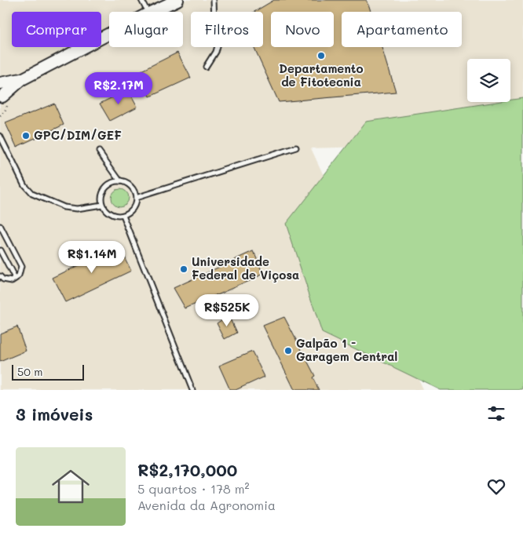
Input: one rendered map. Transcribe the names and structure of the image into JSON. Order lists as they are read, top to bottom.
{
  "places": [
    "Departamento de Fitotecnia",
    "GPC/DIM/GEF",
    "Universidade Federal de Viçosa",
    "Galpão 1 - Garagem Central"
  ],
  "scale_bar": "50 m",
  "page": {
    "chip": [
      "Comprar",
      "Alugar",
      "Filtros",
      "Novo",
      "Apartamento"
    ],
    "price": ["R$2.17M", "R$1.14M", "R$525K"],
    "scale": "50 m",
    "heading": "3 imóveis",
    "list": [
      {
        "name": "R$2,170,000",
        "note": "5 quartos · 178 m² · Avenida da Agronomia"
      }
    ]
  }
}
